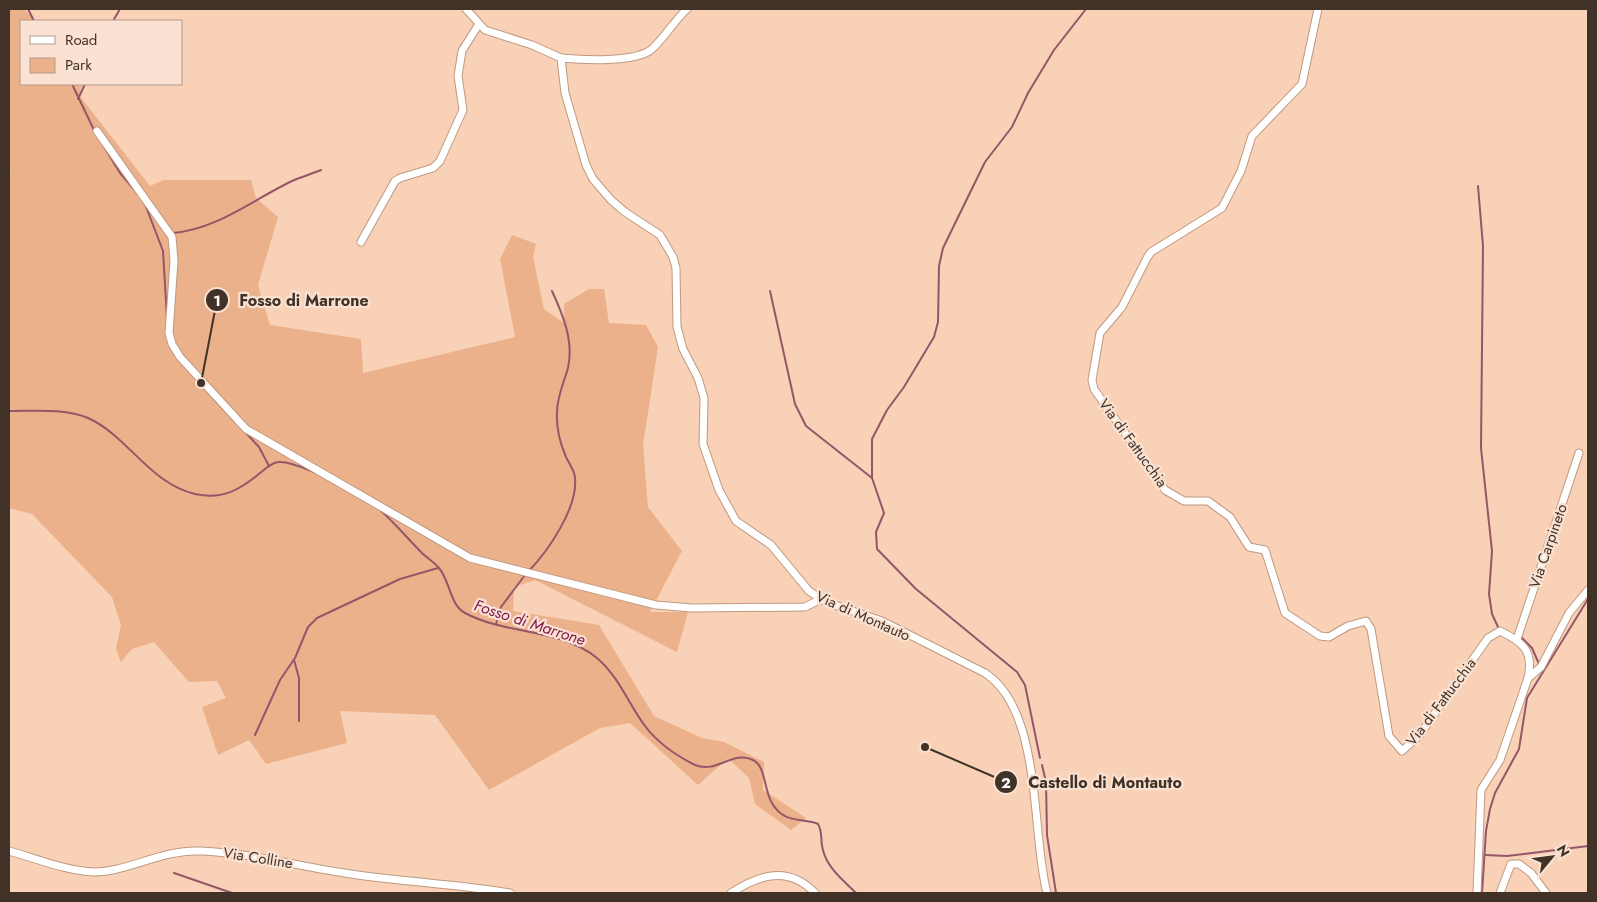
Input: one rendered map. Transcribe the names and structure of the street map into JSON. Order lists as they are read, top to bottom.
{
  "streets": {
    "street": [
      "Via di Fattucchia",
      "Via Carpineto",
      "Via di Montauto",
      "Via Colline"
    ]
  },
  "crossings": [
    ["Via di Fattucchia", "Via Carpineto"]
  ],
  "water": ["Fosso di Marrone"],
  "places": ["Fosso di Marrone", "Castello di Montauto"],
  "legend": ["Road", "Park"],
  "north": "top right"
}
